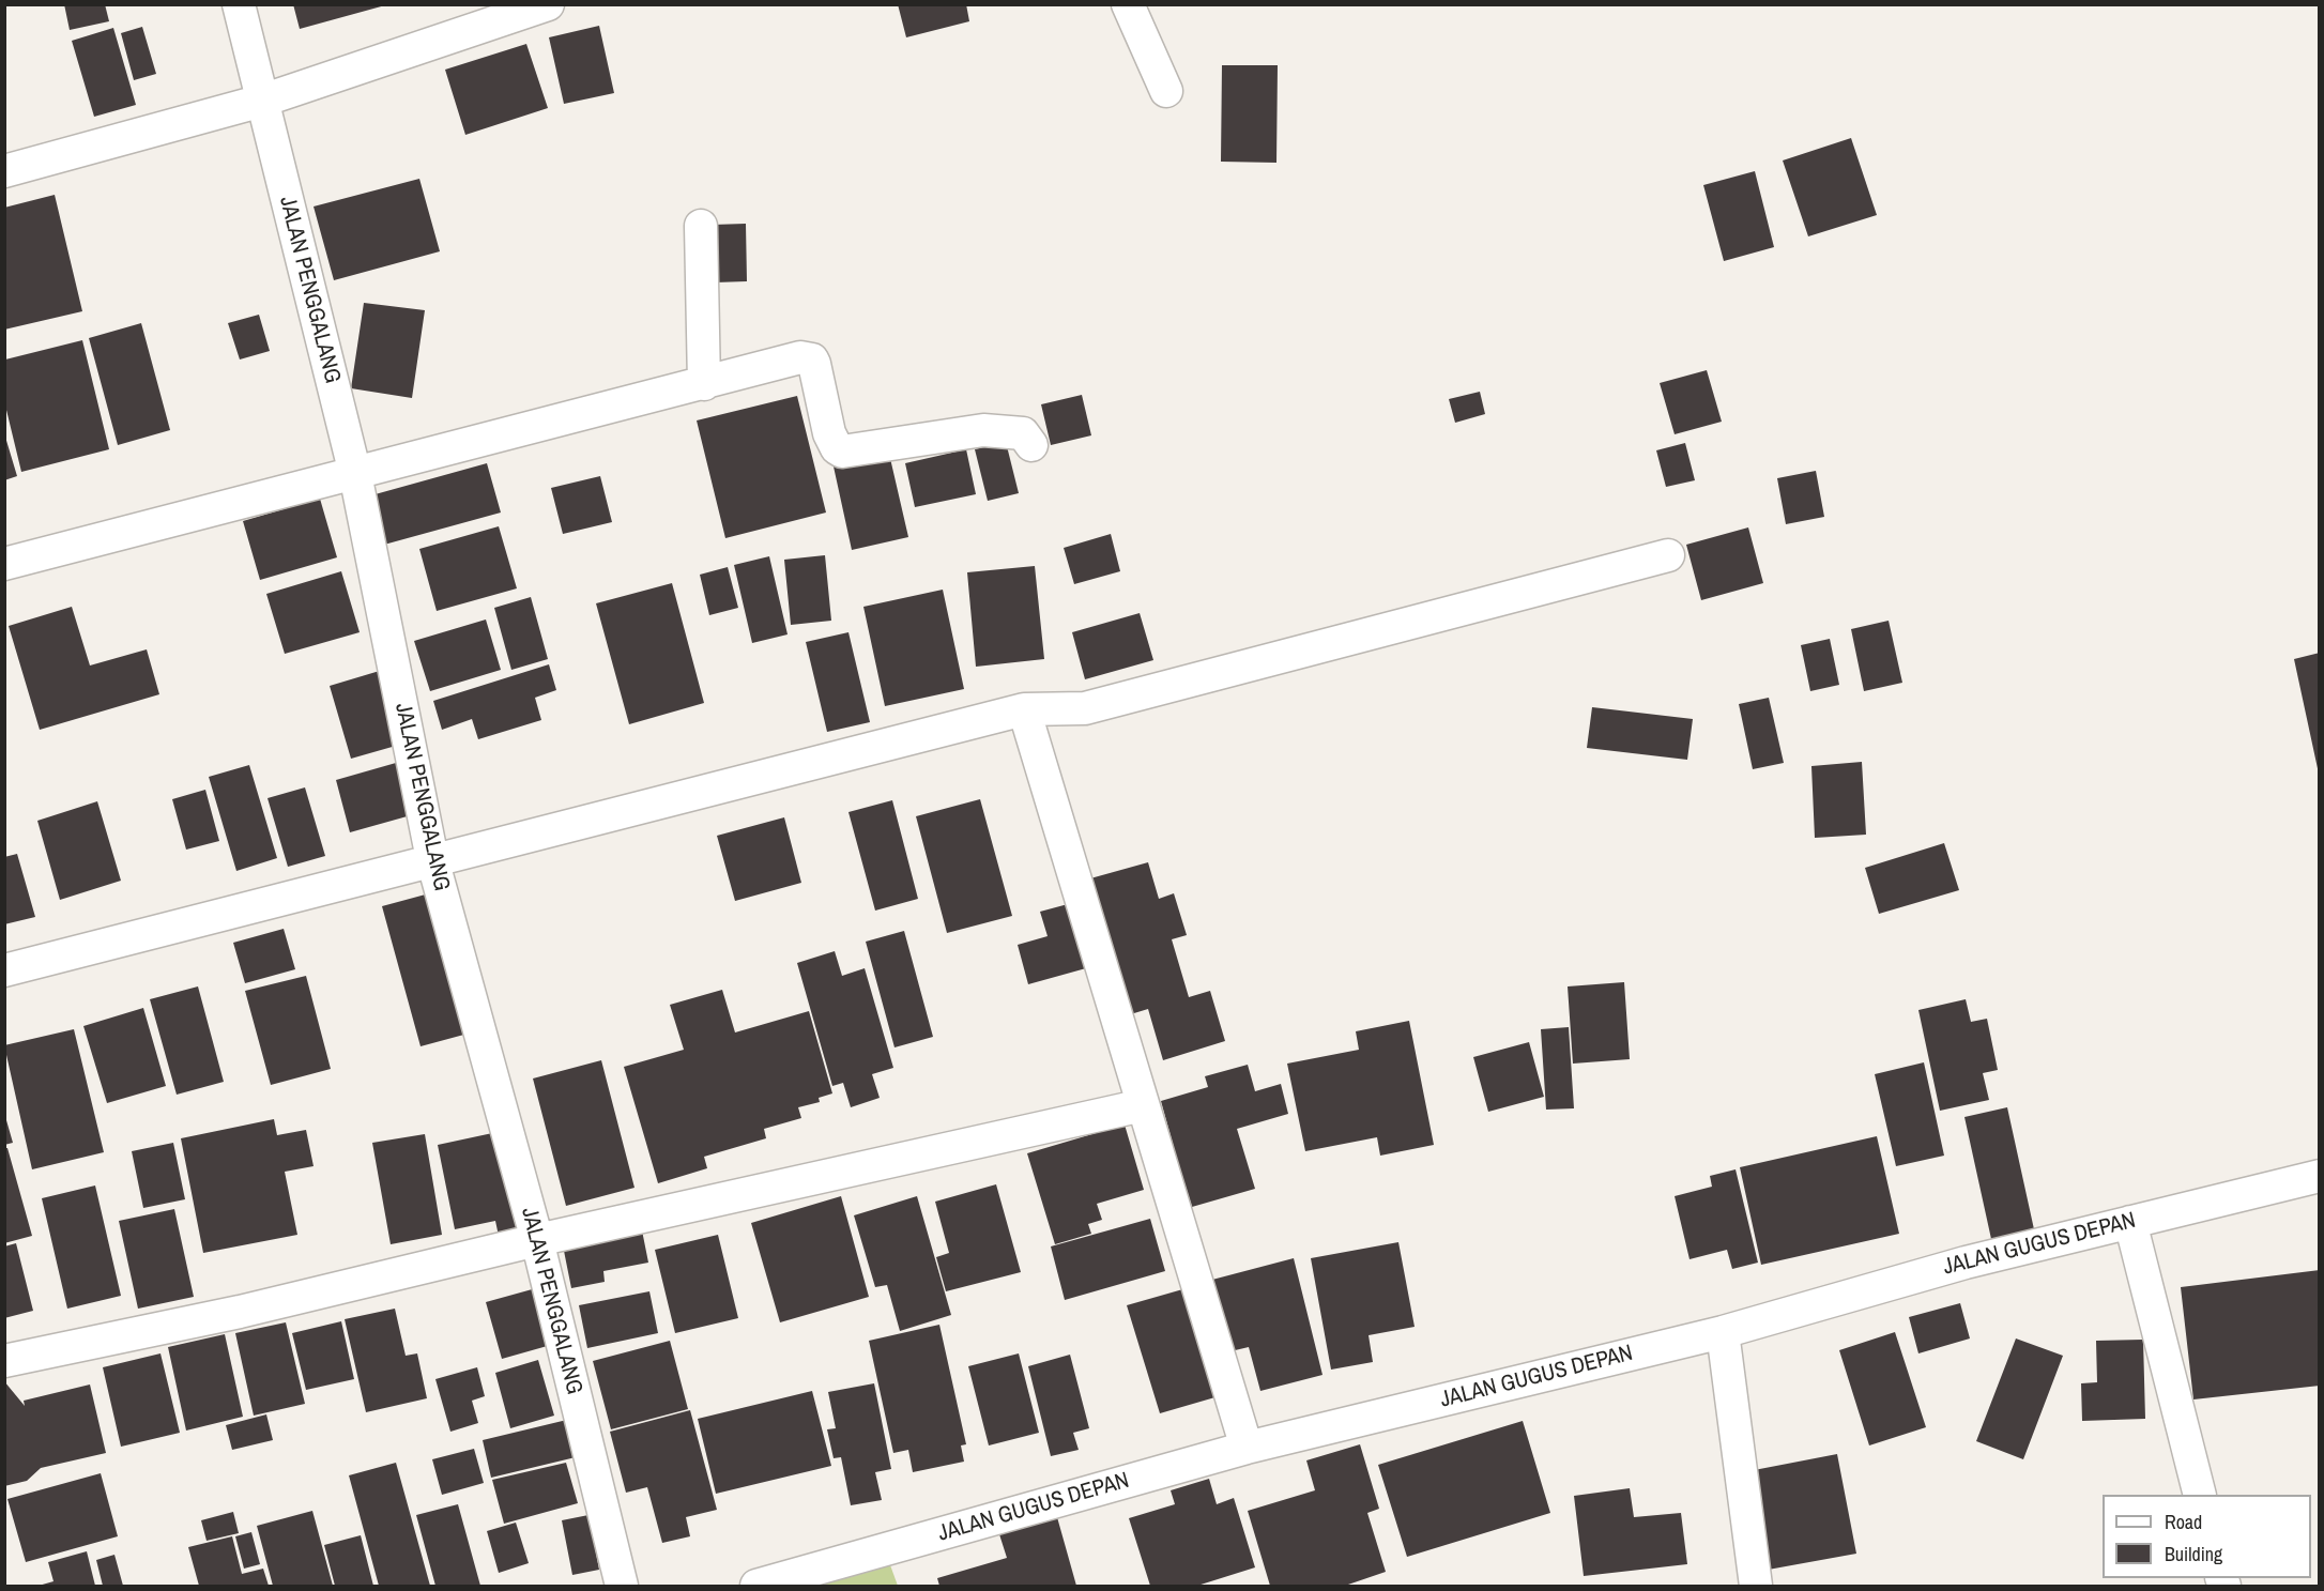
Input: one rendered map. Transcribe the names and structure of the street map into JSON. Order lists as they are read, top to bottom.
{
  "streets": {
    "street": ["JALAN PENGGALANG", "JALAN GUGUS DEPAN"]
  },
  "legend": ["Road", "Building"]
}
